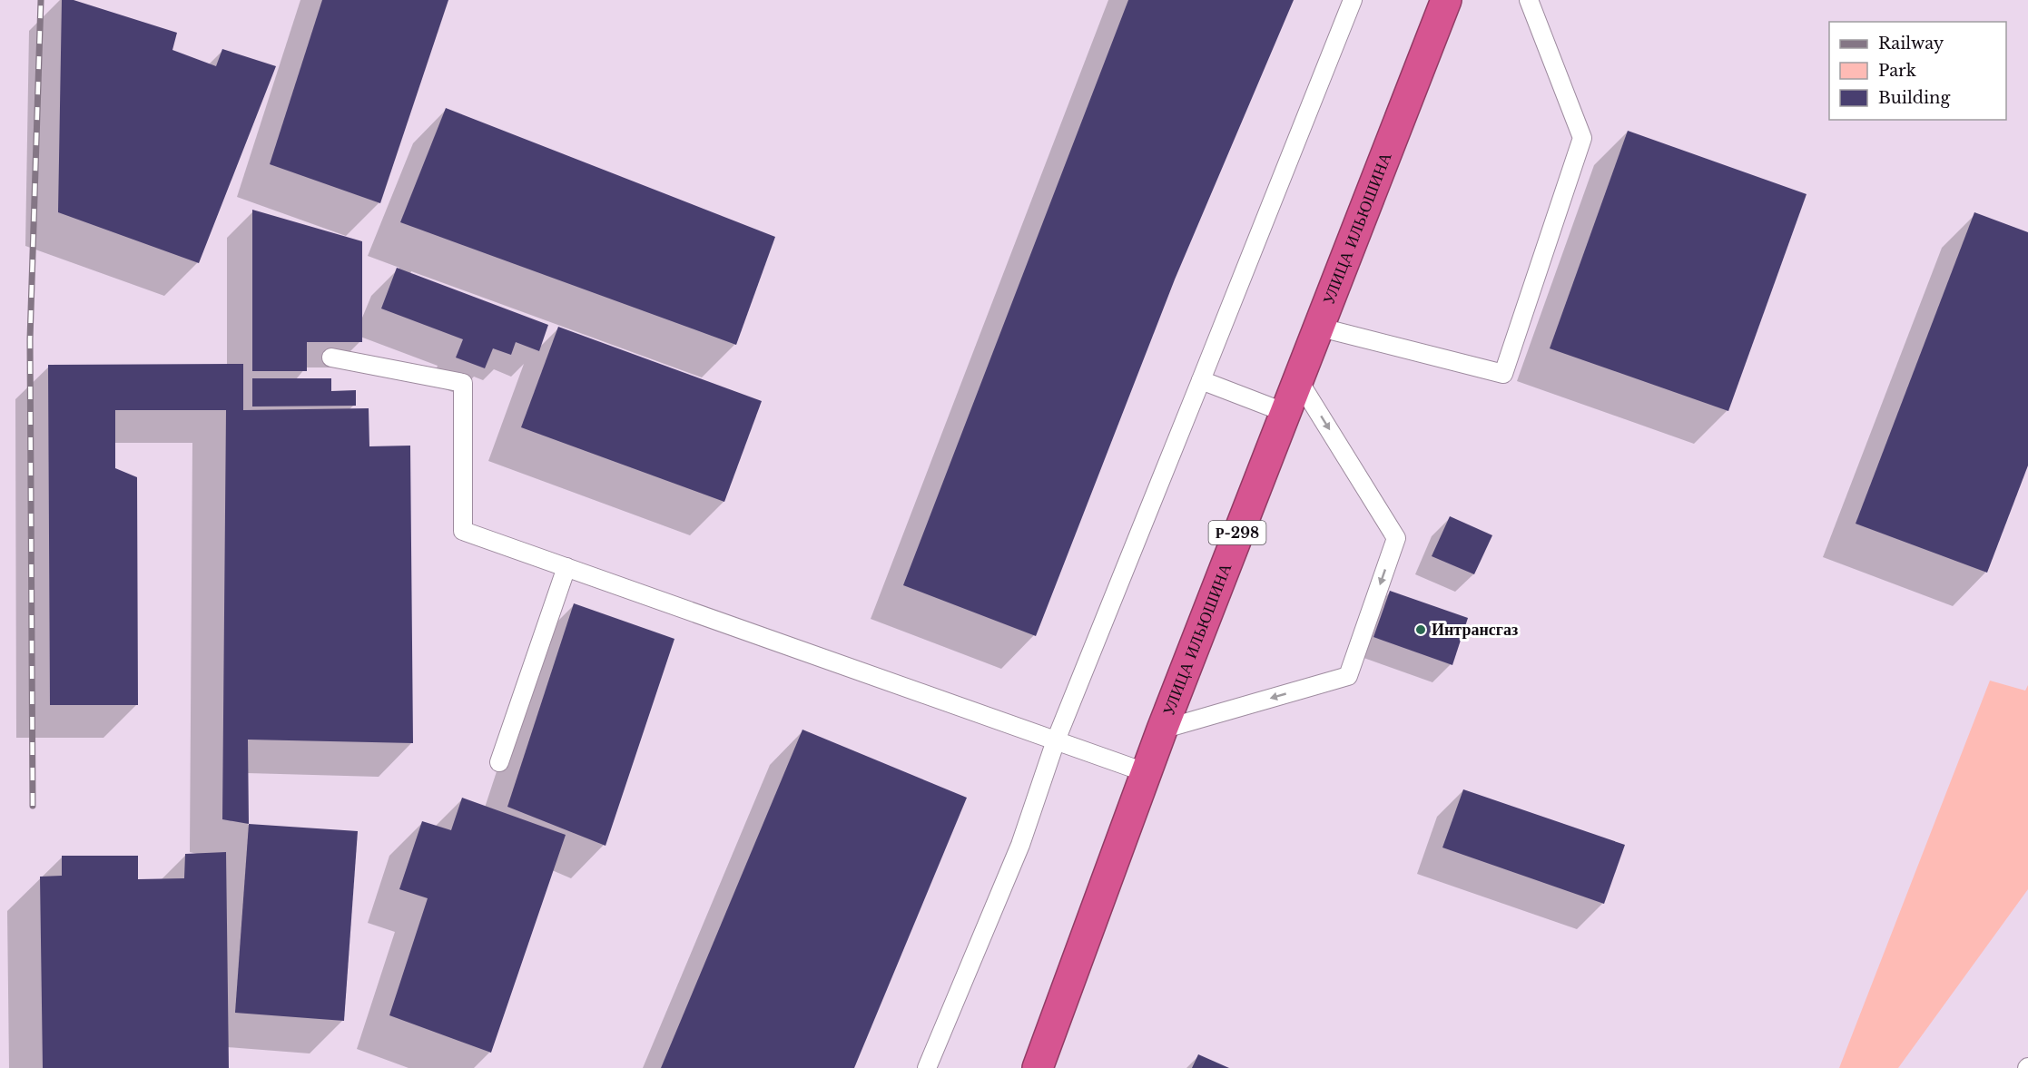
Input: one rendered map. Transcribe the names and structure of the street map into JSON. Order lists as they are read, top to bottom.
{
  "streets": {
    "highway": ["УЛИЦА ИЛЬЮШИНА", "Р-298"]
  },
  "places": ["Интрансгаз"],
  "legend": ["Railway", "Park", "Building"]
}
